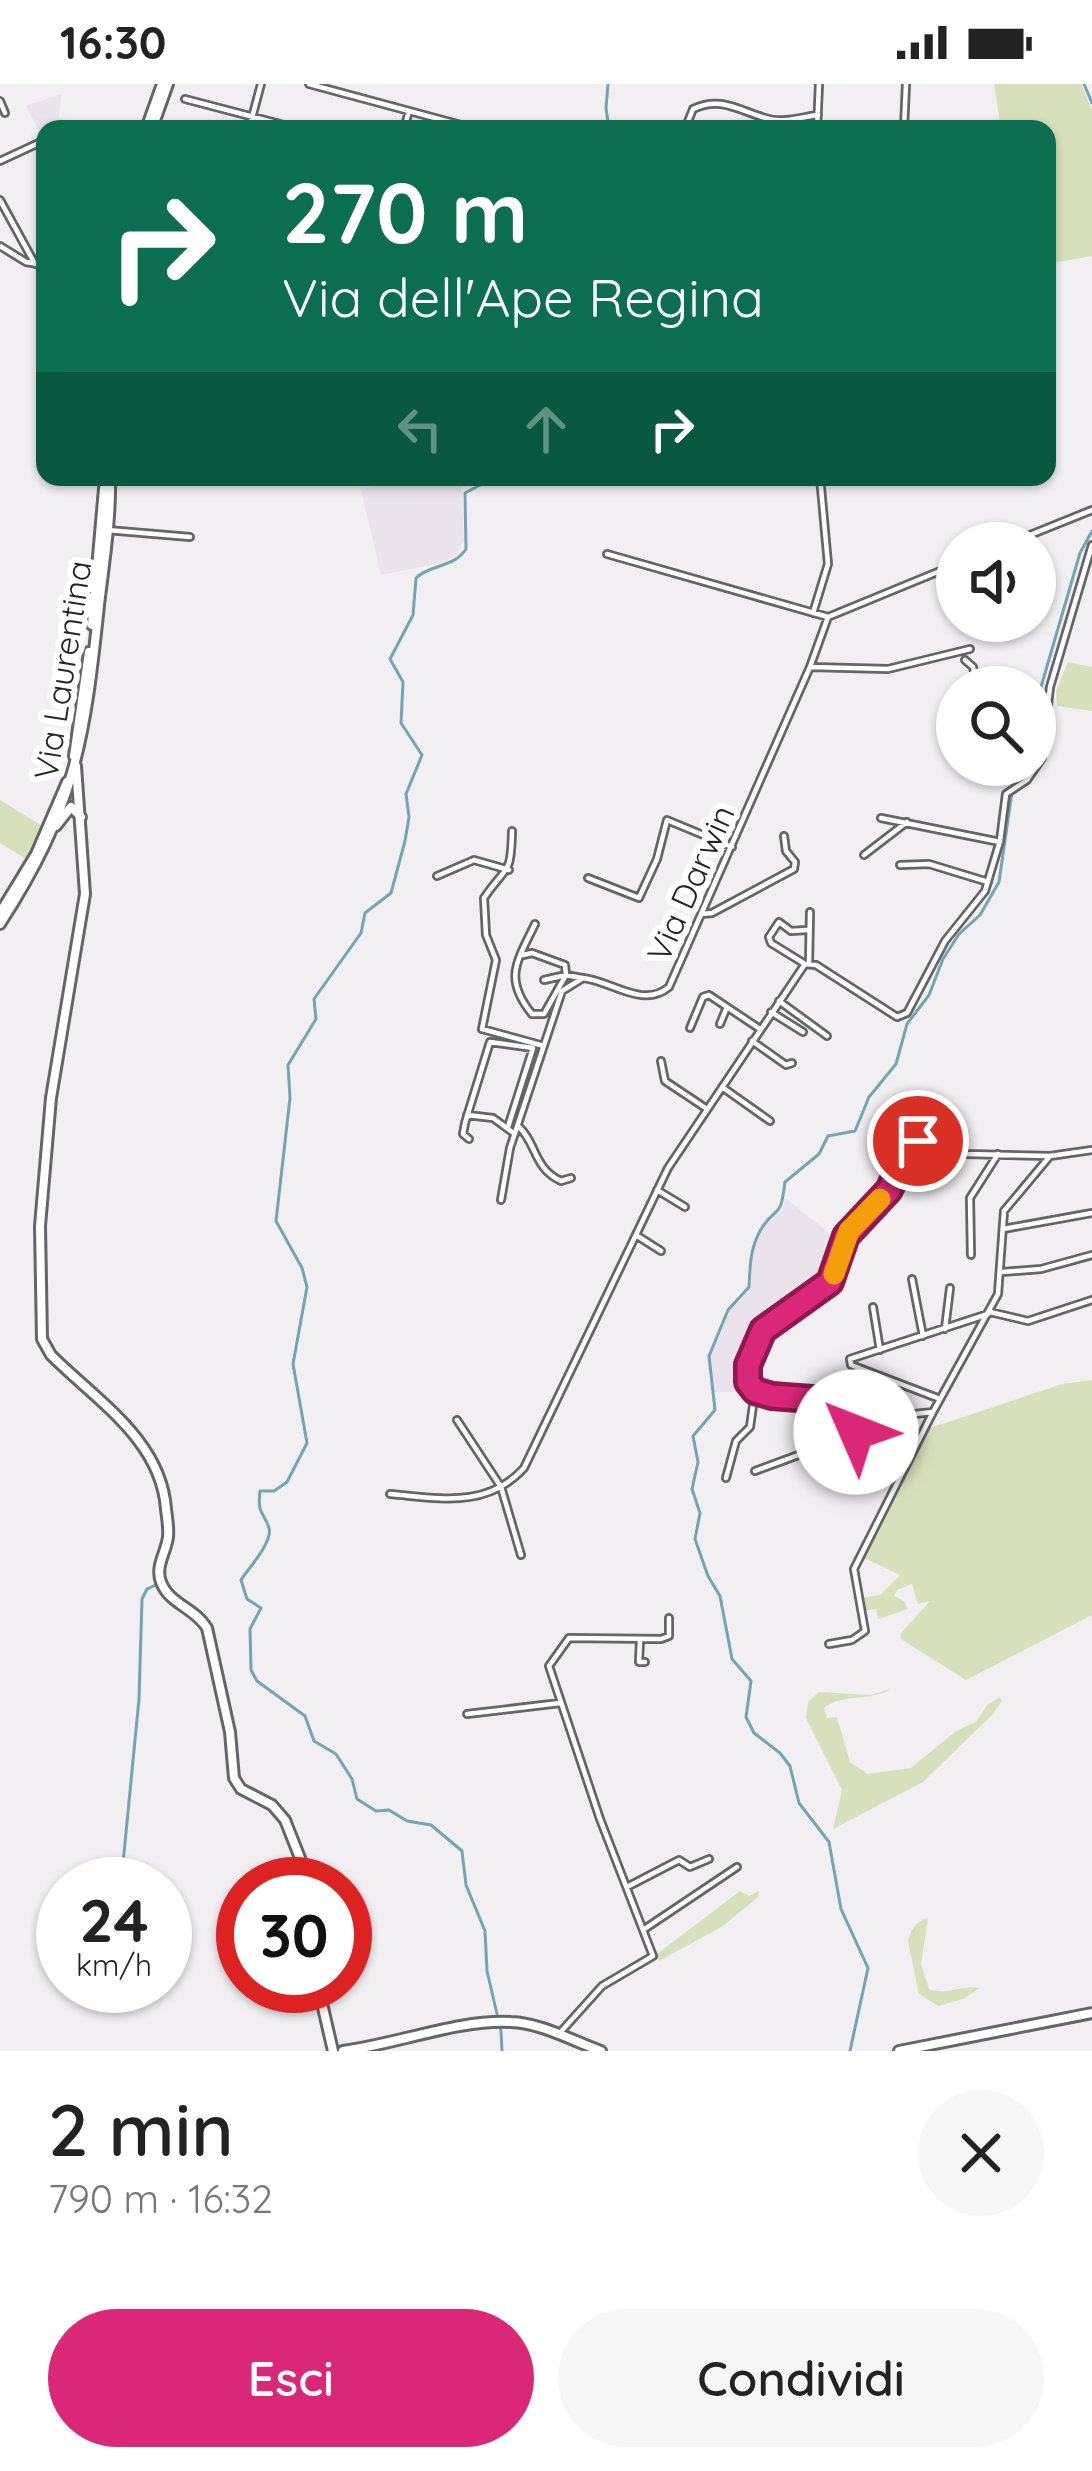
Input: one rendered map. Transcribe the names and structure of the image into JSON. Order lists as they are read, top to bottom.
{
  "streets": {
    "street": ["Via Laurentina", "Via Darwin"]
  },
  "page": {
    "status": "16:30",
    "turn": ["270 m", "Via dell'Ape Regina"],
    "speed": "24 km/h",
    "limit": "30",
    "heading": ["2 min", "790 m · 16:32"],
    "buttons": ["Esci", "Condividi"]
  }
}
